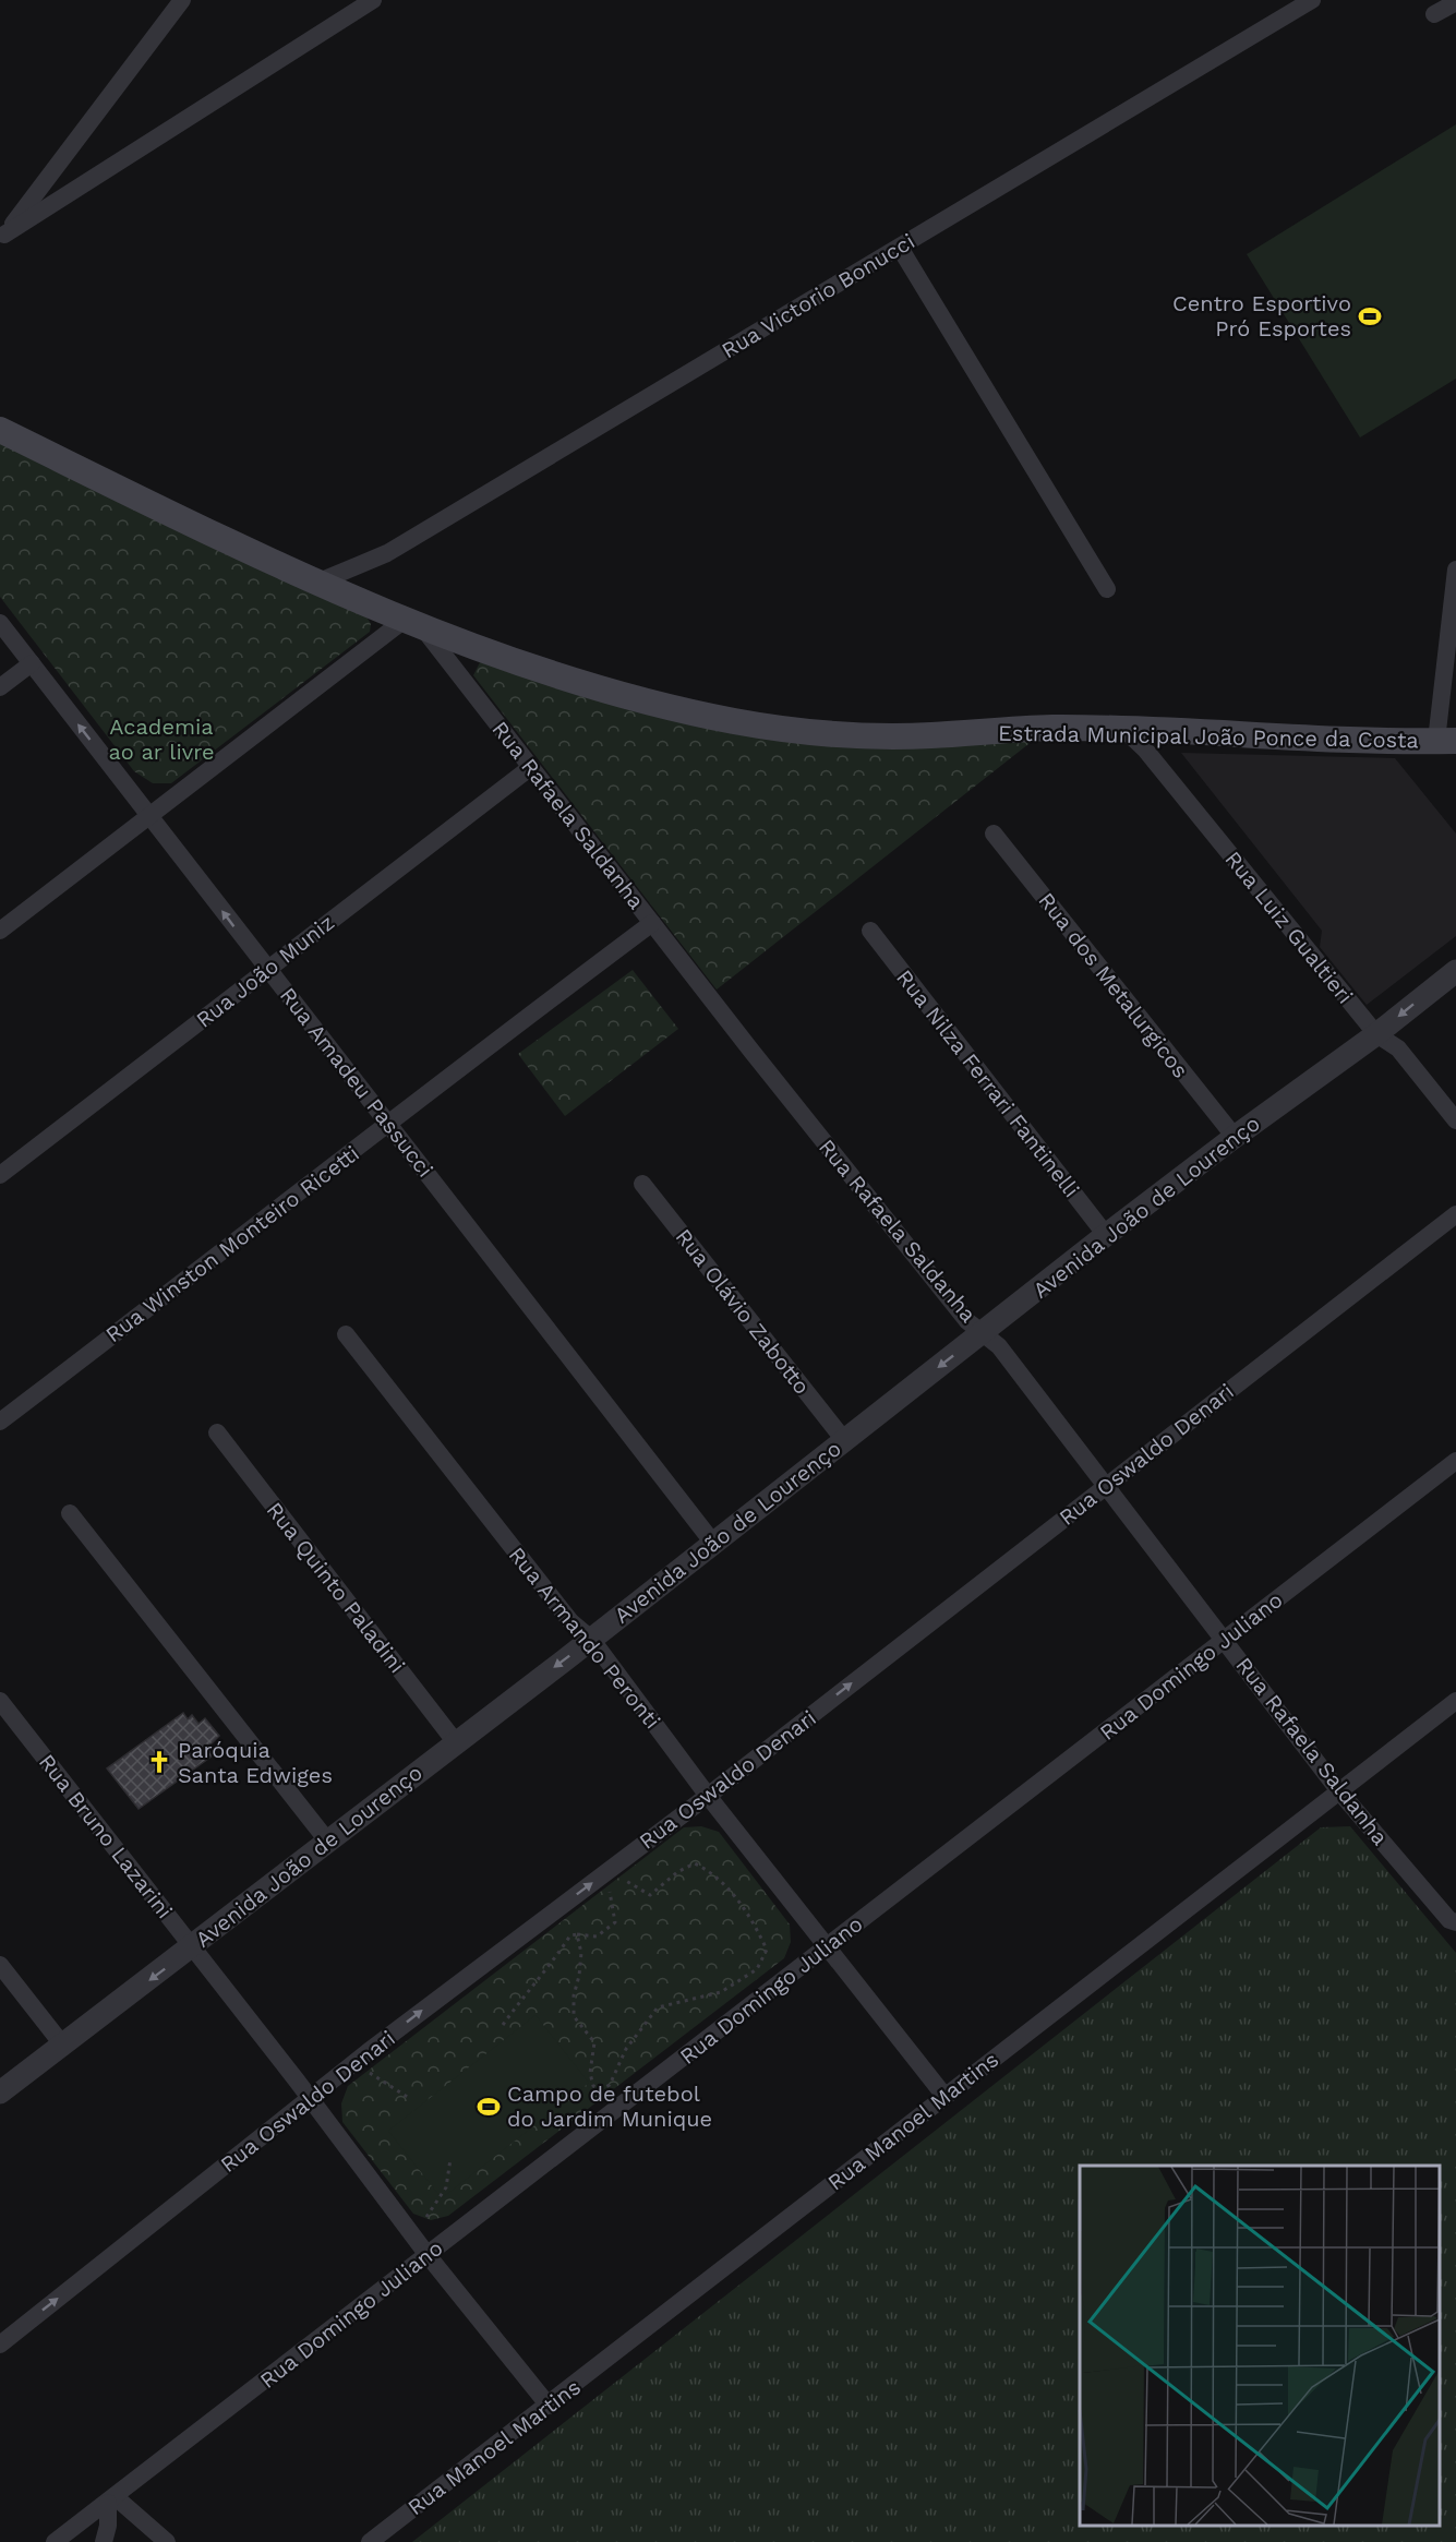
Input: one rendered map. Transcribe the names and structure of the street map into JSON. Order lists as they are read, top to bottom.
{
  "streets": {
    "main road": ["Estrada Municipal João Ponce da Costa"],
    "street": [
      "Rua Victorio Bonucci",
      "Rua Rafaela Saldanha",
      "Rua Luiz Gualtieri",
      "Rua João Muniz",
      "Rua dos Metalurgicos",
      "Rua Amadeu Passucci",
      "Rua Nilza Ferrari Fantinelli",
      "Avenida João de Lourenço",
      "Rua Winston Monteiro Ricetti",
      "Rua Olávio Zabotto",
      "Rua Oswaldo Denari",
      "Rua Quinto Paladini",
      "Rua Armando Peronti",
      "Rua Domingo Juliano",
      "Rua Bruno Lazarini",
      "Rua Manoel Martins"
    ]
  },
  "crossings": [
    ["Rua Victorio Bonucci", "Estrada Municipal João Ponce da Costa"],
    ["Estrada Municipal João Ponce da Costa", "Rua Rafaela Saldanha"],
    ["Estrada Municipal João Ponce da Costa", "Rua Luiz Gualtieri"],
    ["Rua Rafaela Saldanha", "Rua João Muniz"],
    ["Rua Rafaela Saldanha", "Avenida João de Lourenço"],
    ["Rua Rafaela Saldanha", "Rua Winston Monteiro Ricetti"],
    ["Rua Rafaela Saldanha", "Rua Oswaldo Denari"],
    ["Rua Rafaela Saldanha", "Rua Domingo Juliano"],
    ["Rua Rafaela Saldanha", "Rua Manoel Martins"],
    ["Rua Luiz Gualtieri", "Avenida João de Lourenço"],
    ["Rua João Muniz", "Rua Amadeu Passucci"],
    ["Rua dos Metalurgicos", "Avenida João de Lourenço"],
    ["Rua Amadeu Passucci", "Avenida João de Lourenço"],
    ["Rua Amadeu Passucci", "Rua Winston Monteiro Ricetti"],
    ["Rua Nilza Ferrari Fantinelli", "Avenida João de Lourenço"],
    ["Avenida João de Lourenço", "Rua Olávio Zabotto"],
    ["Avenida João de Lourenço", "Rua Quinto Paladini"],
    ["Avenida João de Lourenço", "Rua Armando Peronti"],
    ["Avenida João de Lourenço", "Rua Bruno Lazarini"],
    ["Rua Oswaldo Denari", "Rua Armando Peronti"],
    ["Rua Oswaldo Denari", "Rua Bruno Lazarini"],
    ["Rua Armando Peronti", "Rua Domingo Juliano"],
    ["Rua Armando Peronti", "Rua Manoel Martins"],
    ["Rua Domingo Juliano", "Rua Bruno Lazarini"],
    ["Rua Bruno Lazarini", "Rua Manoel Martins"]
  ],
  "one_way": ["Rua Oswaldo Denari"],
  "parks": ["Academia ao ar livre"],
  "places": {
    "sports": ["Centro Esportivo Pró Esportes", "Campo de futebol do Jardim Munique"],
    "church": ["Paróquia Santa Edwiges"]
  }
}
